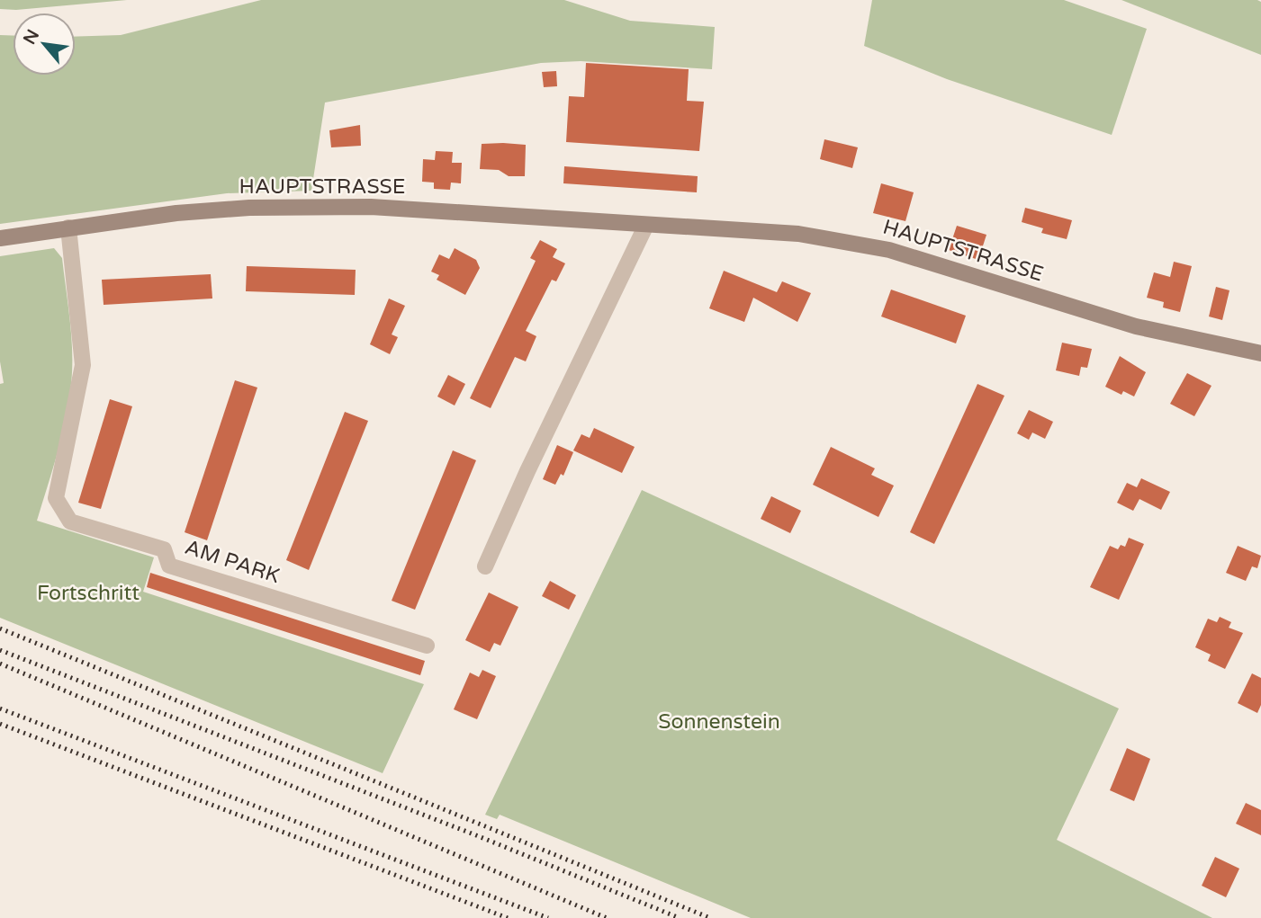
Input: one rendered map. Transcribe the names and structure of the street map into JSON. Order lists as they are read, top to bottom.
{
  "streets": {
    "main road": ["HAUPTSTRASSE"],
    "street": ["AM PARK"]
  },
  "crossings": [
    ["HAUPTSTRASSE", "AM PARK"]
  ],
  "parks": ["Fortschritt", "Sonnenstein"],
  "north": "top left"
}
